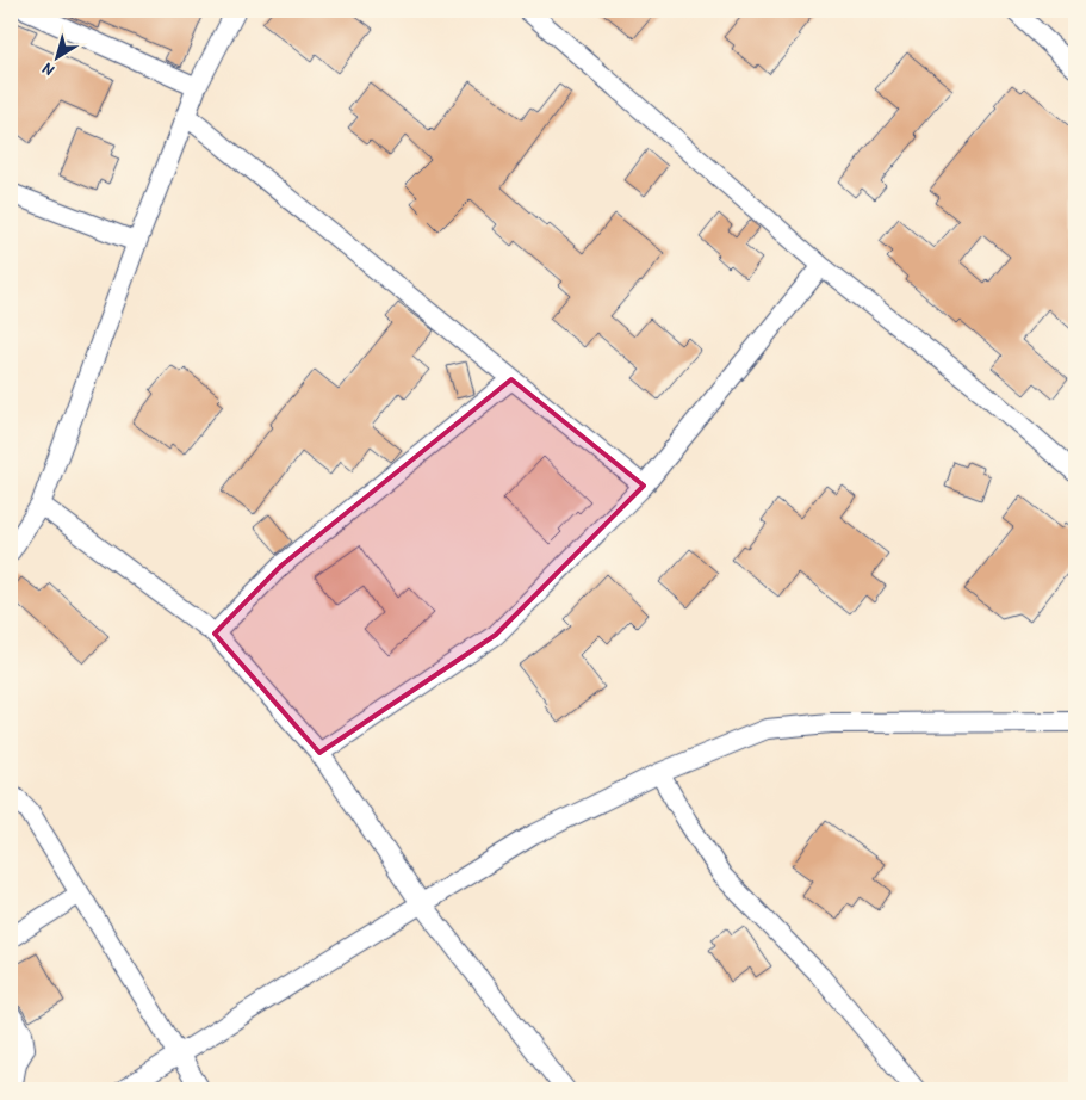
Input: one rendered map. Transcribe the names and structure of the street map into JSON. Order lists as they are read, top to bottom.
{
  "north": "bottom left"
}
